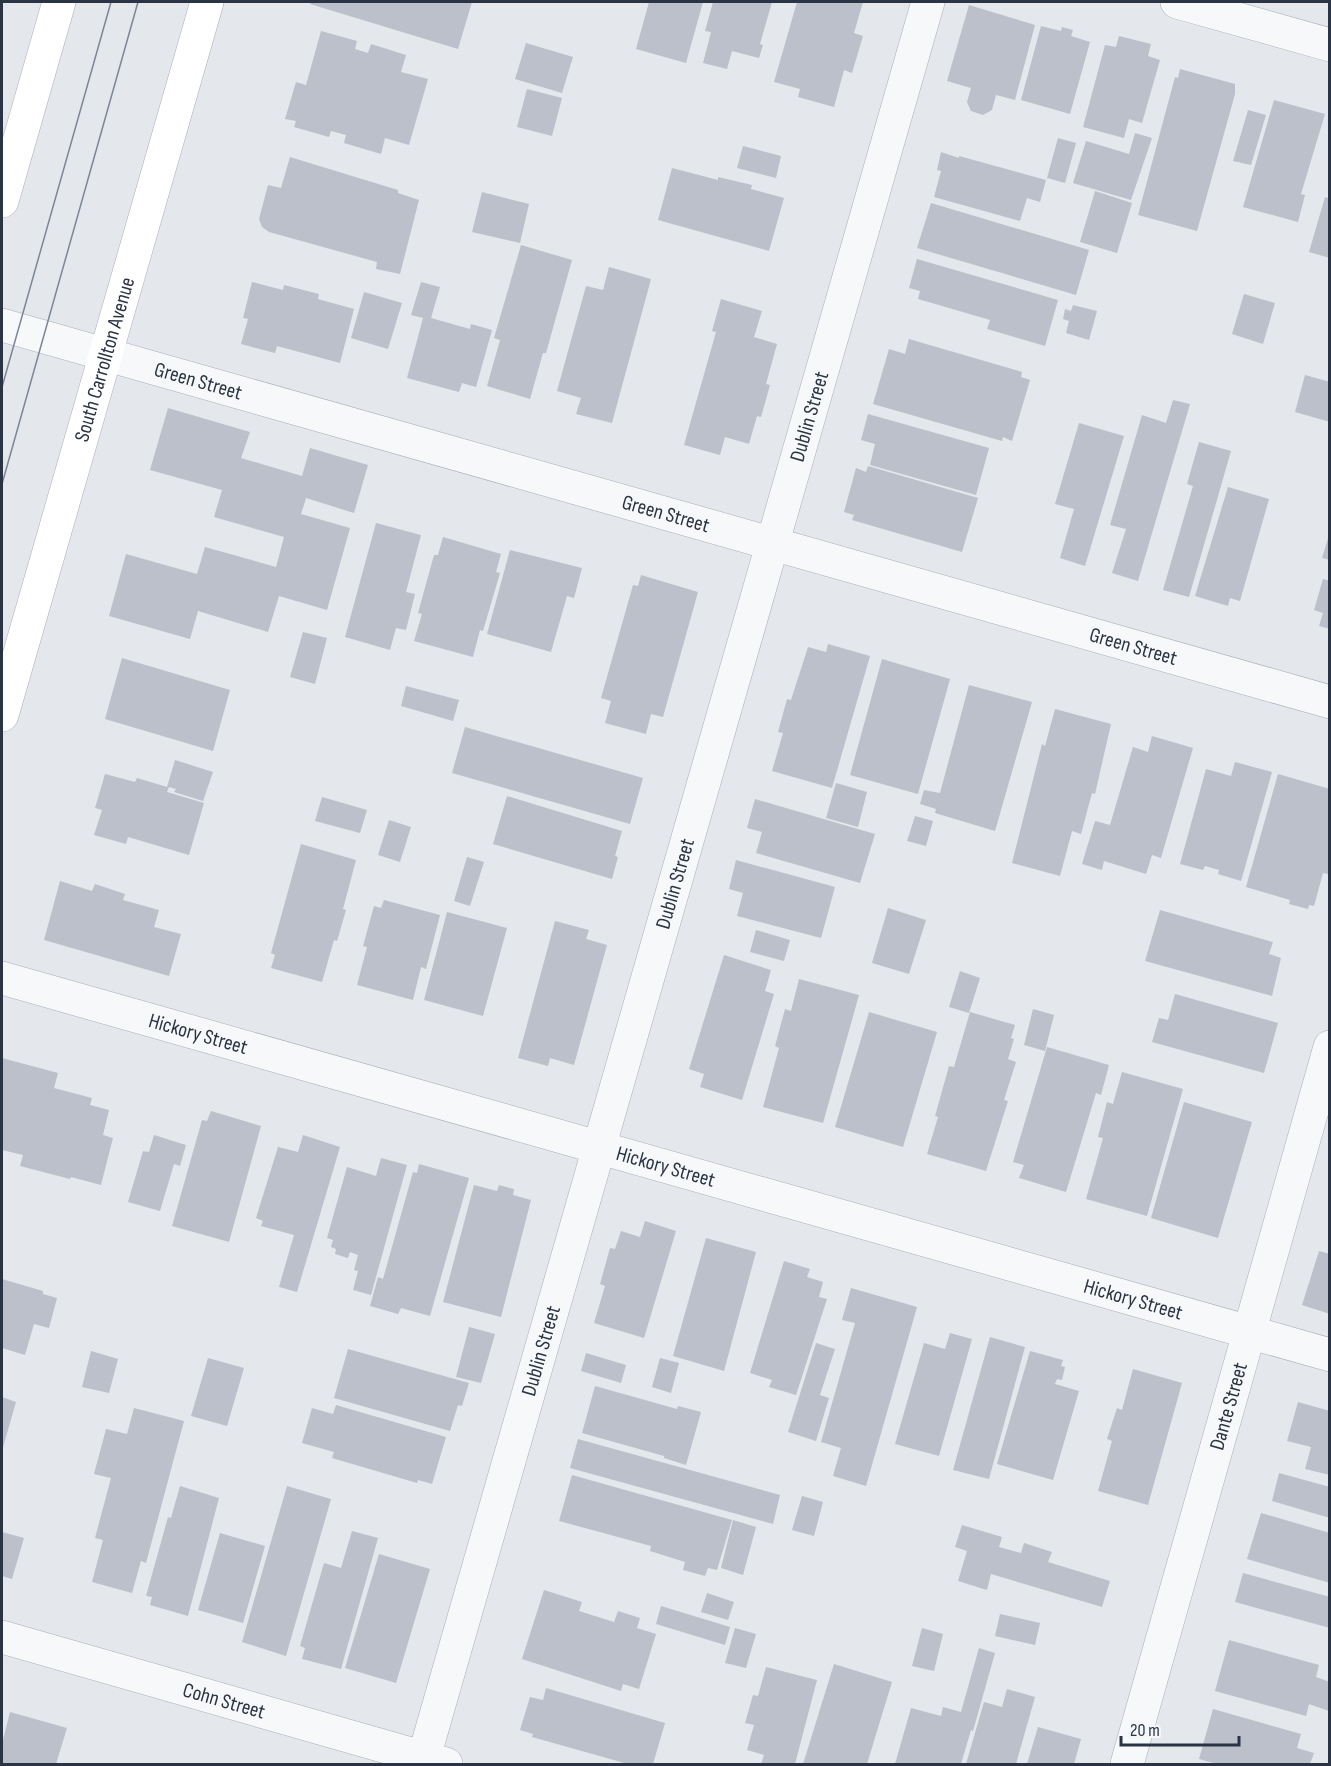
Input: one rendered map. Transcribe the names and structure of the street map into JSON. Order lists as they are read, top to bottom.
{
  "streets": {
    "main road": ["South Carrollton Avenue"],
    "street": [
      "Green Street",
      "Dublin Street",
      "Hickory Street",
      "Dante Street",
      "Cohn Street"
    ]
  },
  "crossings": [
    ["South Carrollton Avenue", "Green Street"],
    ["Green Street", "Dublin Street"],
    ["Dublin Street", "Hickory Street"],
    ["Dublin Street", "Cohn Street"],
    ["Hickory Street", "Dante Street"]
  ],
  "scale_bar": "20 m"
}
